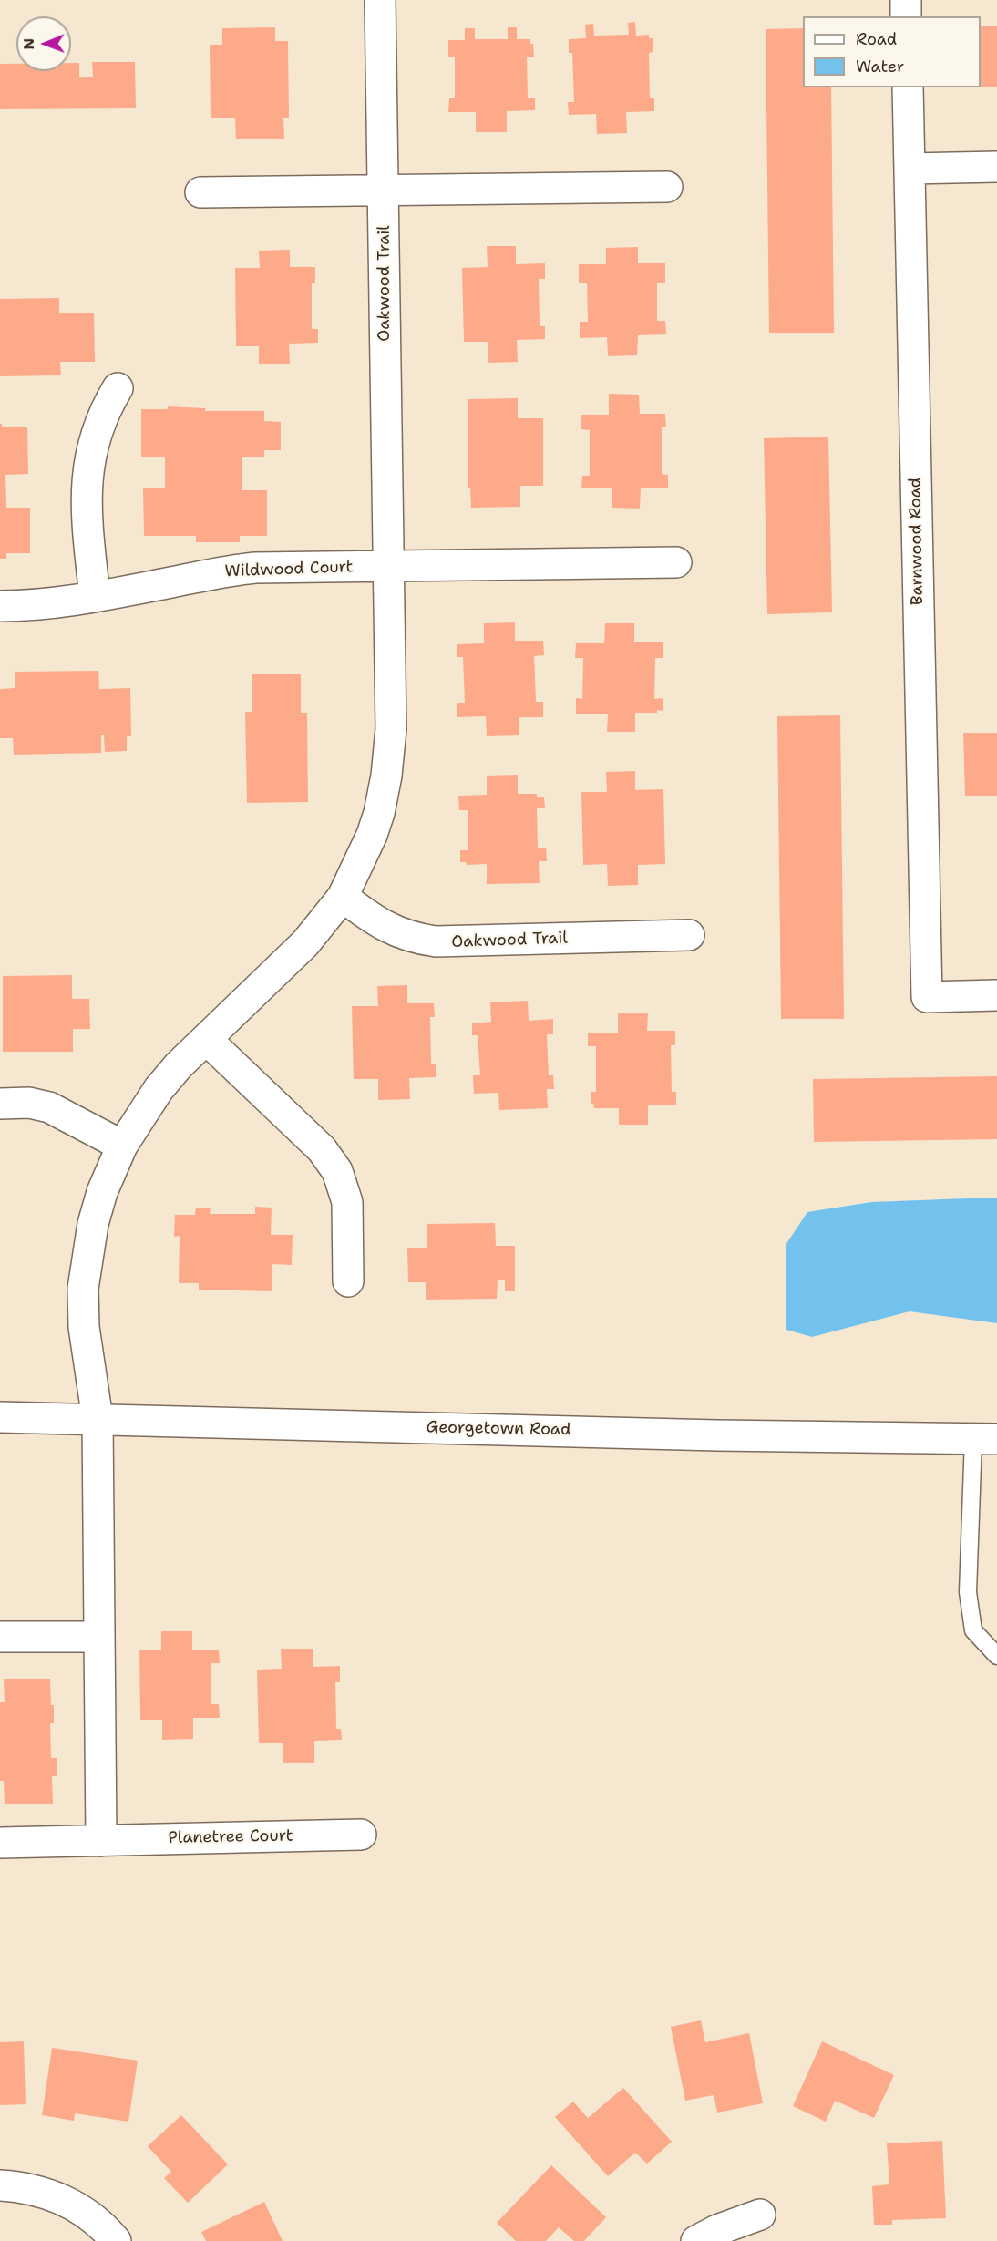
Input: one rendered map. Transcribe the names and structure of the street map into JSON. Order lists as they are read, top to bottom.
{
  "streets": {
    "street": [
      "Oakwood Trail",
      "Barnwood Road",
      "Wildwood Court",
      "Georgetown Road",
      "Planetree Court"
    ]
  },
  "crossings": [
    ["Oakwood Trail", "Wildwood Court"],
    ["Oakwood Trail", "Georgetown Road"]
  ],
  "legend": ["Road", "Water"],
  "north": "left"
}
